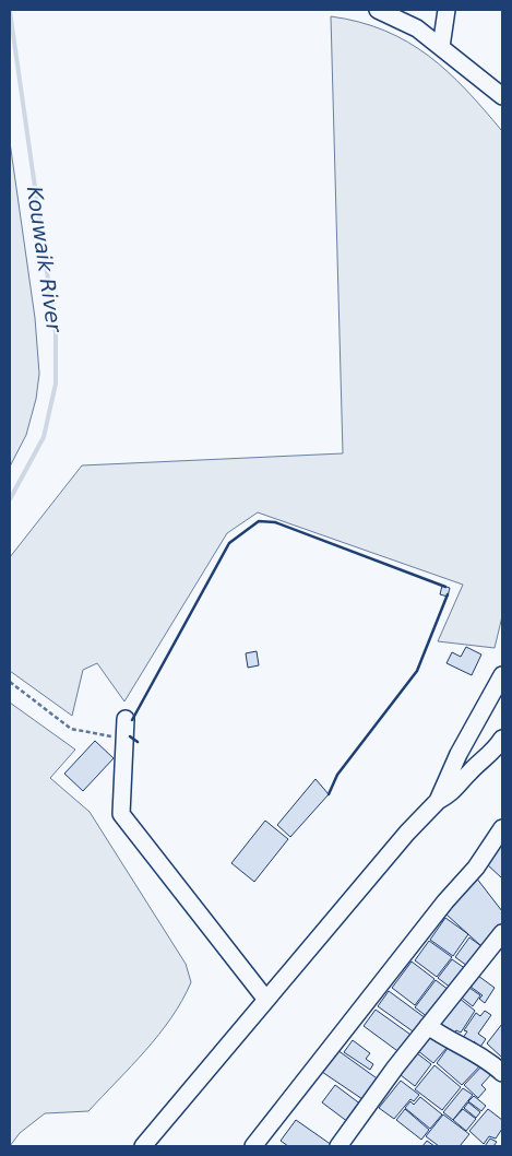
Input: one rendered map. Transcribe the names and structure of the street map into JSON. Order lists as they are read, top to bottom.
{
  "water": ["Kouwaik River"]
}
